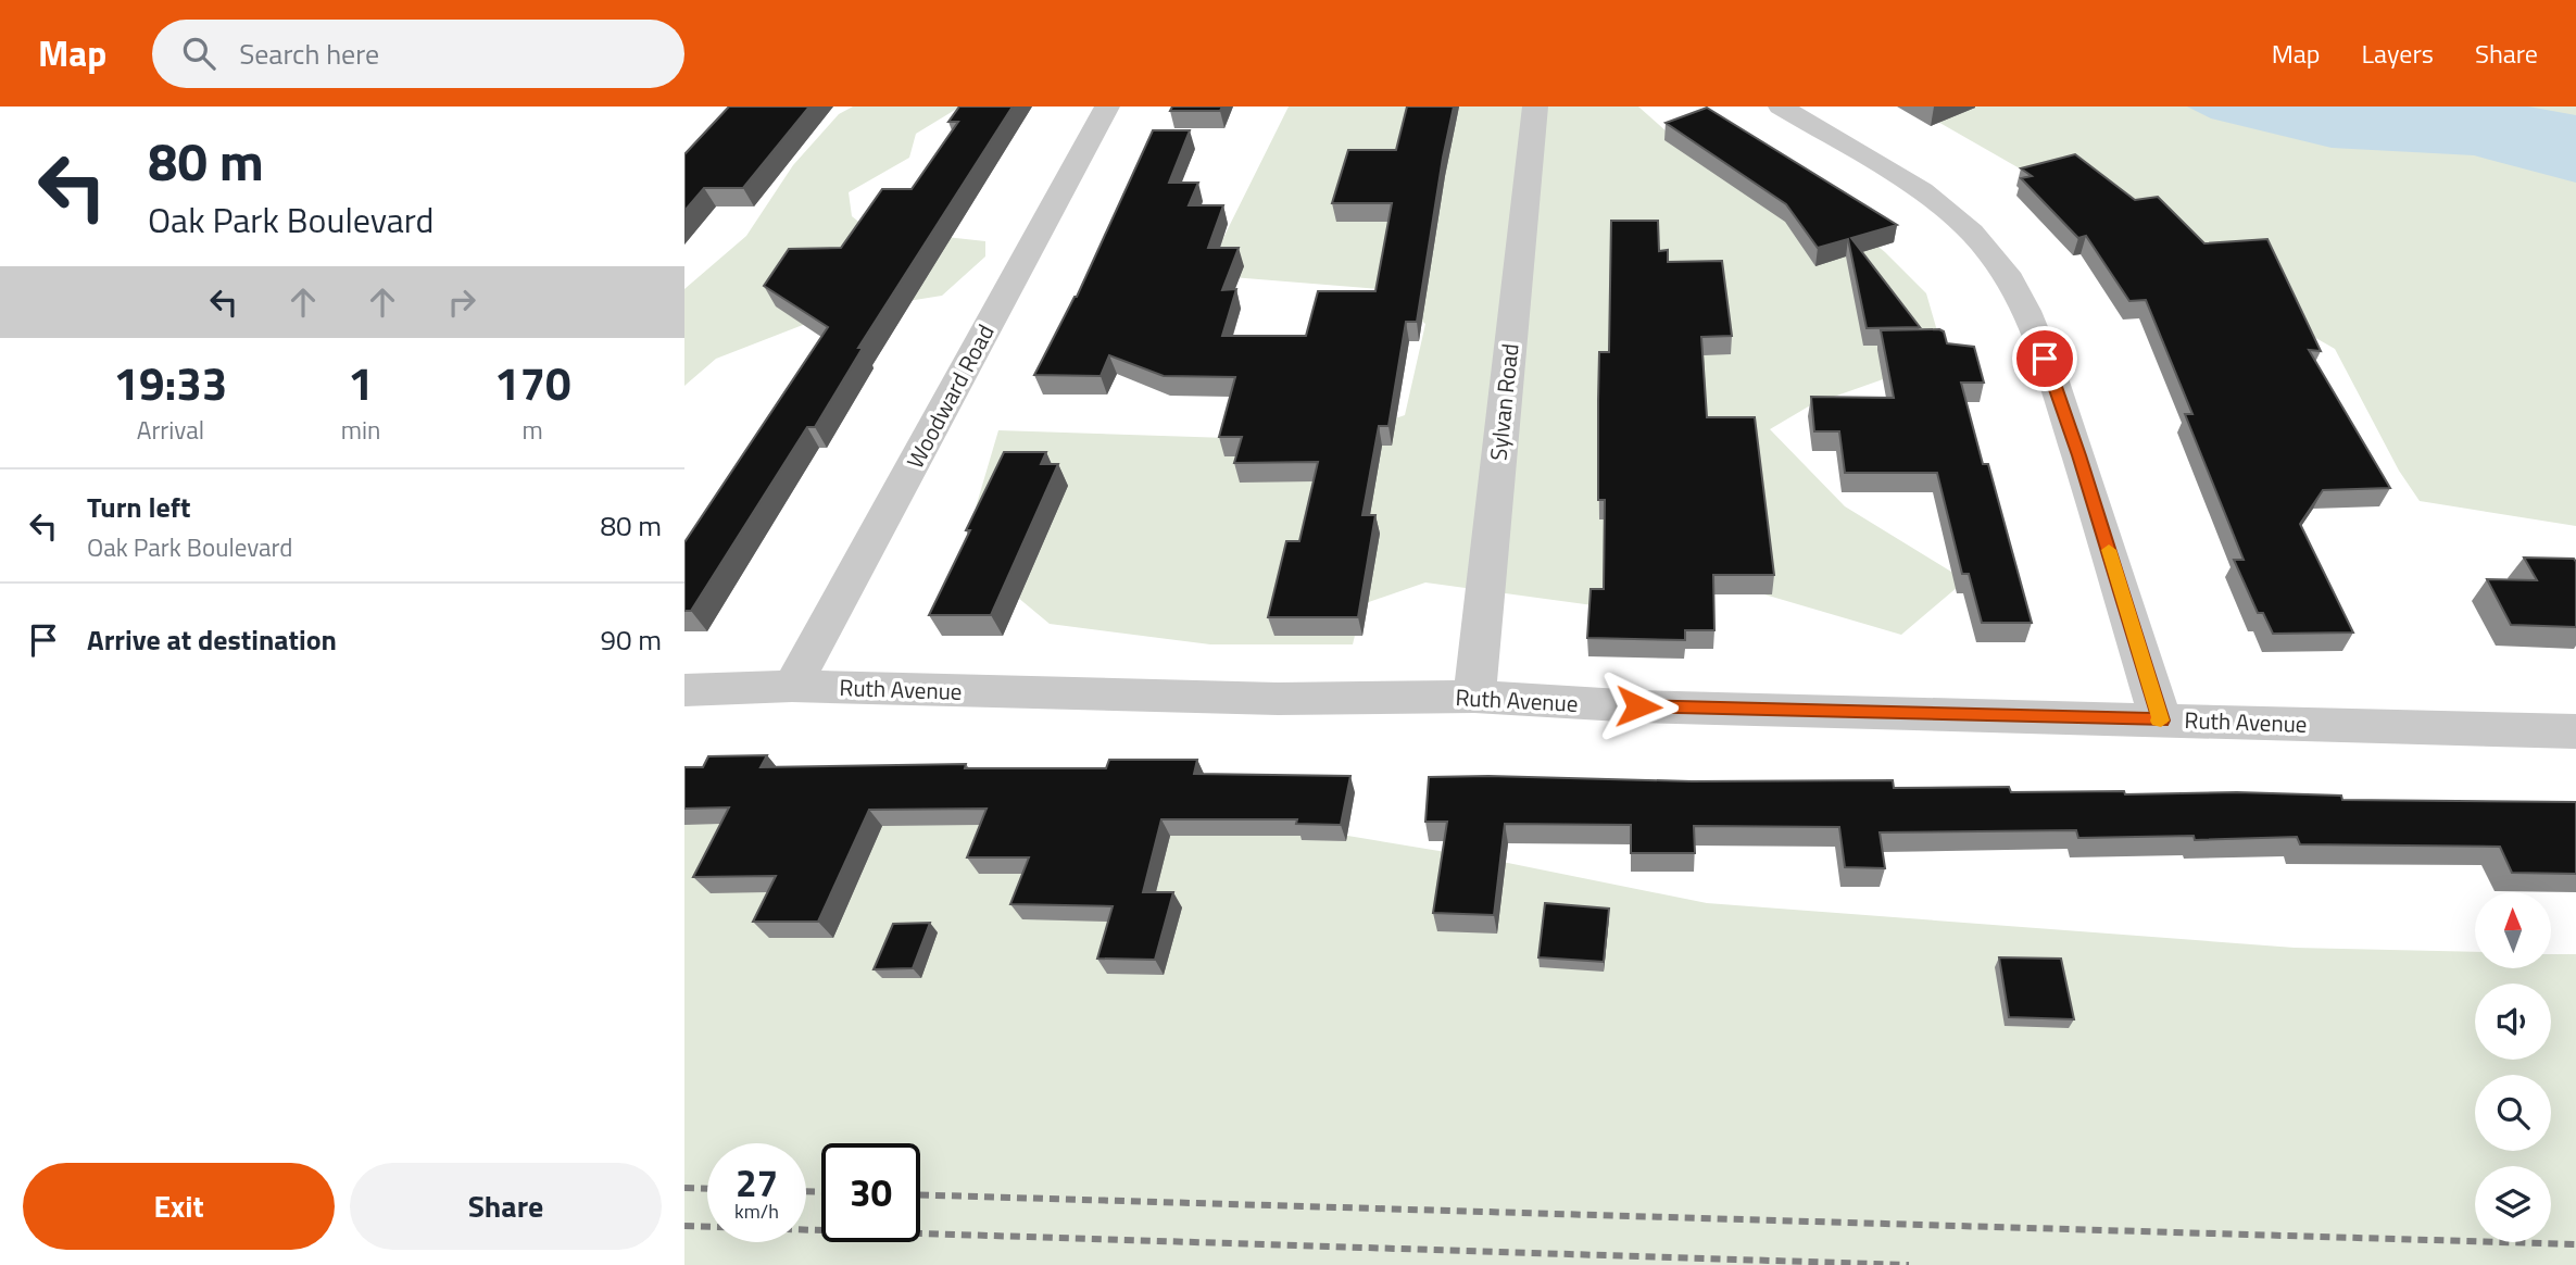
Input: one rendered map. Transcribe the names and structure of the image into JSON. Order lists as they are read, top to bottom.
{
  "streets": {
    "street": ["Woodward Road", "Sylvan Road", "Ruth Avenue"]
  },
  "crossings": [
    ["Woodward Road", "Ruth Avenue"],
    ["Sylvan Road", "Ruth Avenue"]
  ],
  "north": "top",
  "page": {
    "header": "Map",
    "search": "Search here",
    "nav": ["Map", "Layers", "Share"],
    "turn": ["80 m", "Oak Park Boulevard"],
    "eta": [
      "19:33",
      "Arrival",
      "1",
      "min",
      "170",
      "m"
    ],
    "list": [
      {
        "name": "Turn left",
        "note": "Oak Park Boulevard",
        "value": "80 m"
      },
      {
        "name": "Arrive at destination",
        "value": "90 m"
      }
    ],
    "speed": "27 km/h",
    "limit": "30",
    "buttons": ["Exit", "Share"]
  }
}
